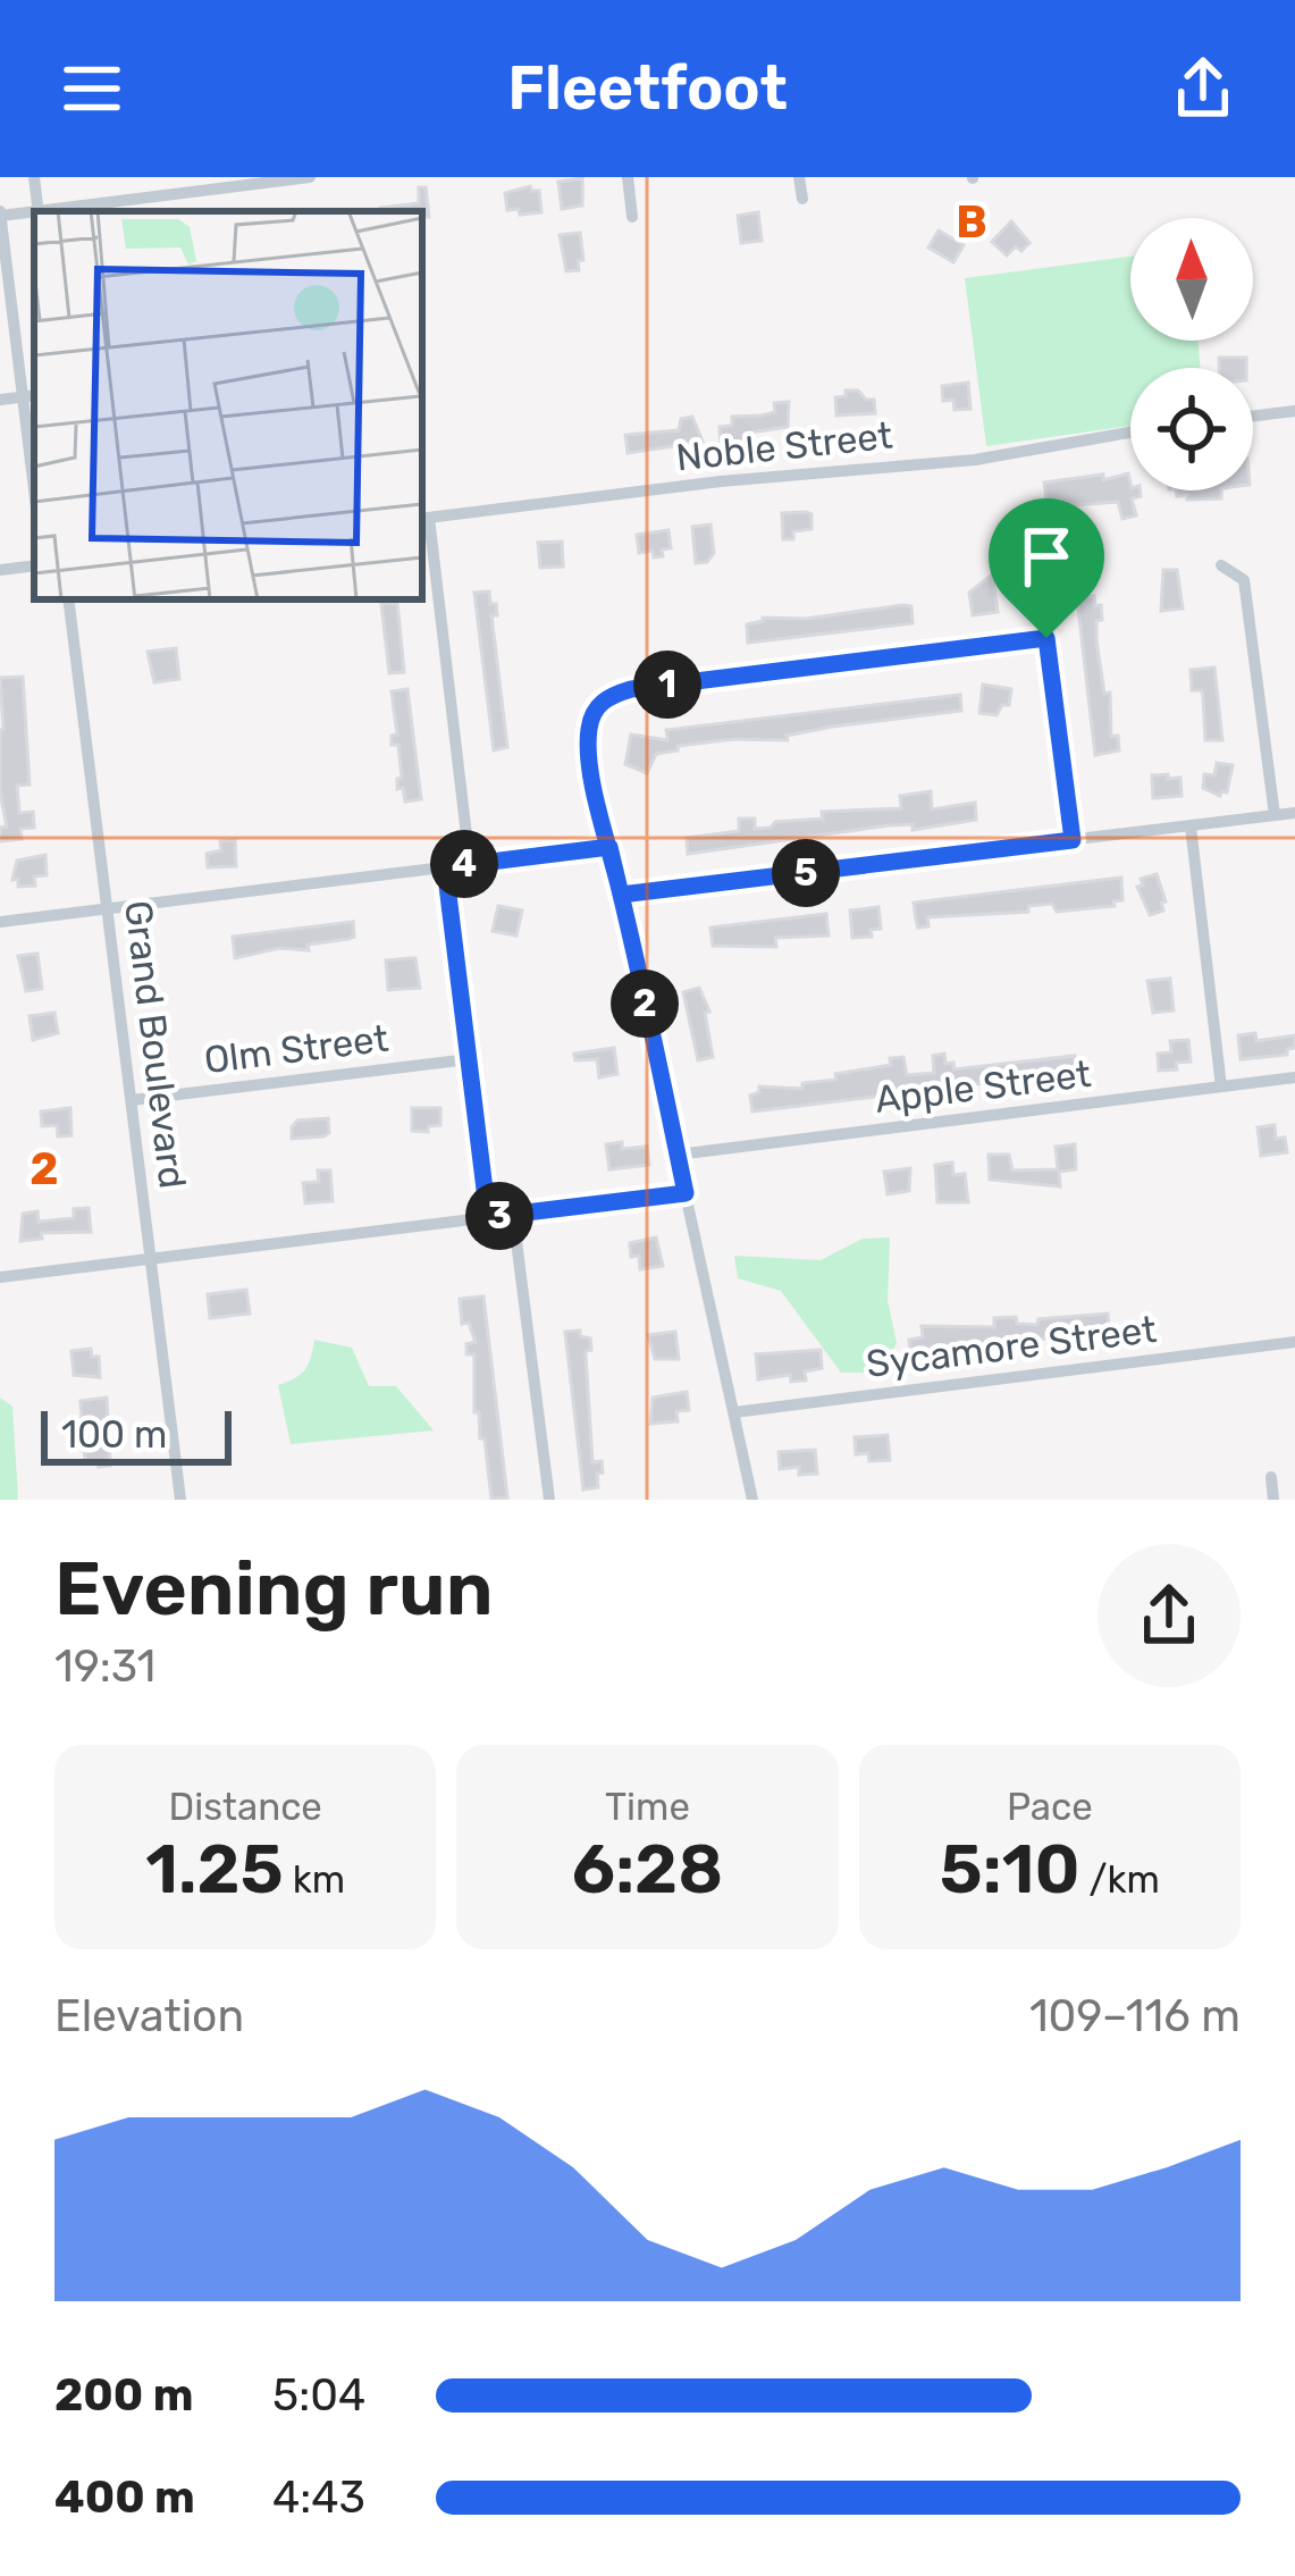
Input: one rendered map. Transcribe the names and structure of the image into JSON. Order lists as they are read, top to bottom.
{
  "streets": {
    "street": [
      "Noble Street",
      "Grand Boulevard",
      "Olm Street",
      "Apple Street",
      "Sycamore Street"
    ]
  },
  "crossings": [
    ["Grand Boulevard", "Olm Street"]
  ],
  "scale_bar": "100 m",
  "north": "top",
  "page": {
    "header": "Fleetfoot",
    "pins": [
      "1",
      "4",
      "5",
      "2",
      "3"
    ],
    "scale": "100 m",
    "heading": ["Evening run", "19:31"],
    "stats": [
      ["Distance", "1.25 km"],
      ["Time", "6:28"],
      ["Pace", "5:10 /km"]
    ],
    "chart": ["Elevation", "109–116 m"],
    "list": [
      {
        "name": "200 m",
        "note": "5:04"
      },
      {
        "name": "400 m",
        "note": "4:43"
      }
    ]
  },
  "grid": {
    "columns": ["B"],
    "rows": ["2"]
  }
}
